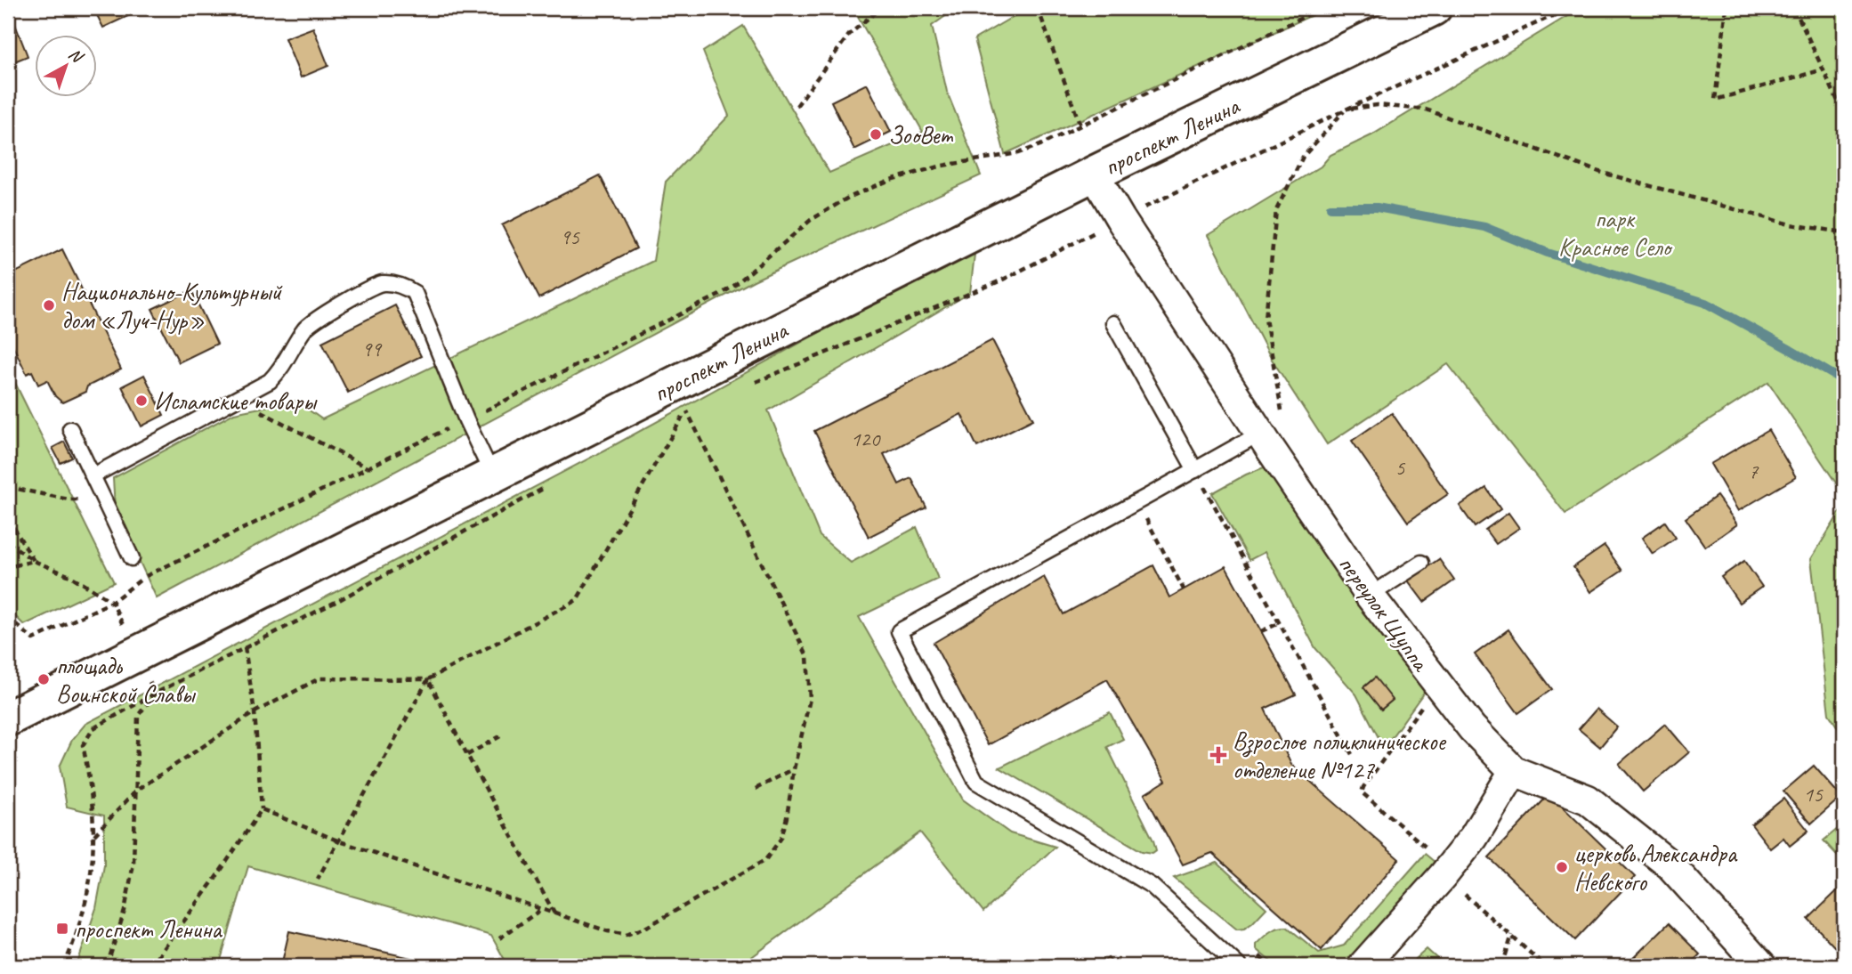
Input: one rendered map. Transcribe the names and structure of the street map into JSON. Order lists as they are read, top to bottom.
{
  "streets": {
    "main road": ["проспект Ленина"],
    "street": ["переулок Щуппа"]
  },
  "crossings": [
    ["проспект Ленина", "переулок Щуппа"]
  ],
  "parks": ["парк Красное Село"],
  "places": {
    "other": [
      "ЗооВет",
      "Национально-Культурный дом «Луч-Нур»",
      "Исламские товары",
      "площадь Воинской Славы",
      "церковь Александра Невского"
    ],
    "health": ["Взрослое поликлиническое отделение №127"],
    "transit": ["проспект Ленина"]
  },
  "house_numbers": [
    "95",
    "99",
    "120",
    "5",
    "7",
    "15"
  ],
  "north": "top right"
}
